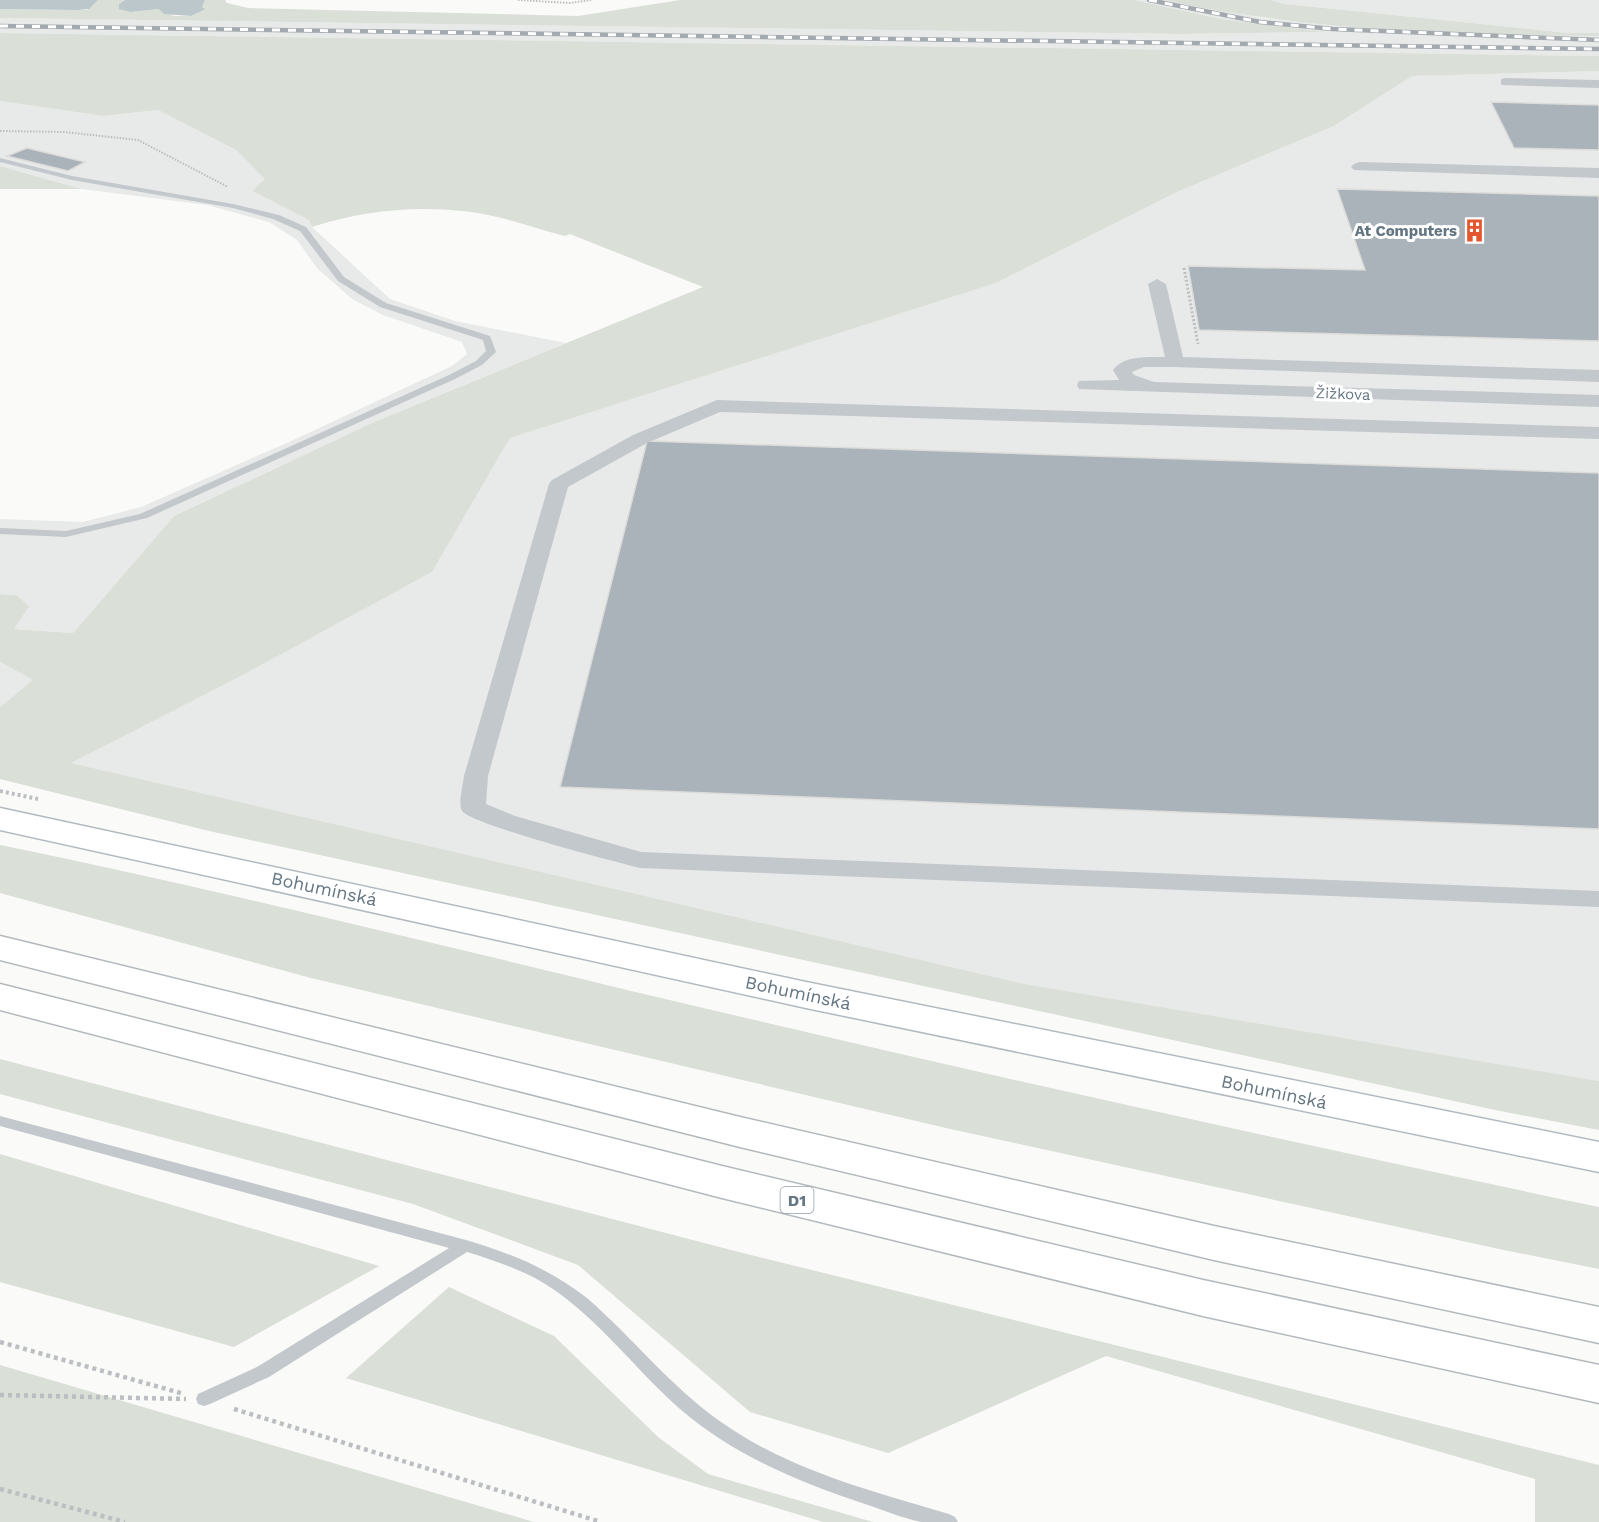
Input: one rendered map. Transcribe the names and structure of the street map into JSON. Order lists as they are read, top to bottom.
{
  "streets": {
    "main road": ["Bohumínská", "D1"],
    "street": ["Žižkova"]
  },
  "places": {
    "building": ["At Computers"]
  }
}
